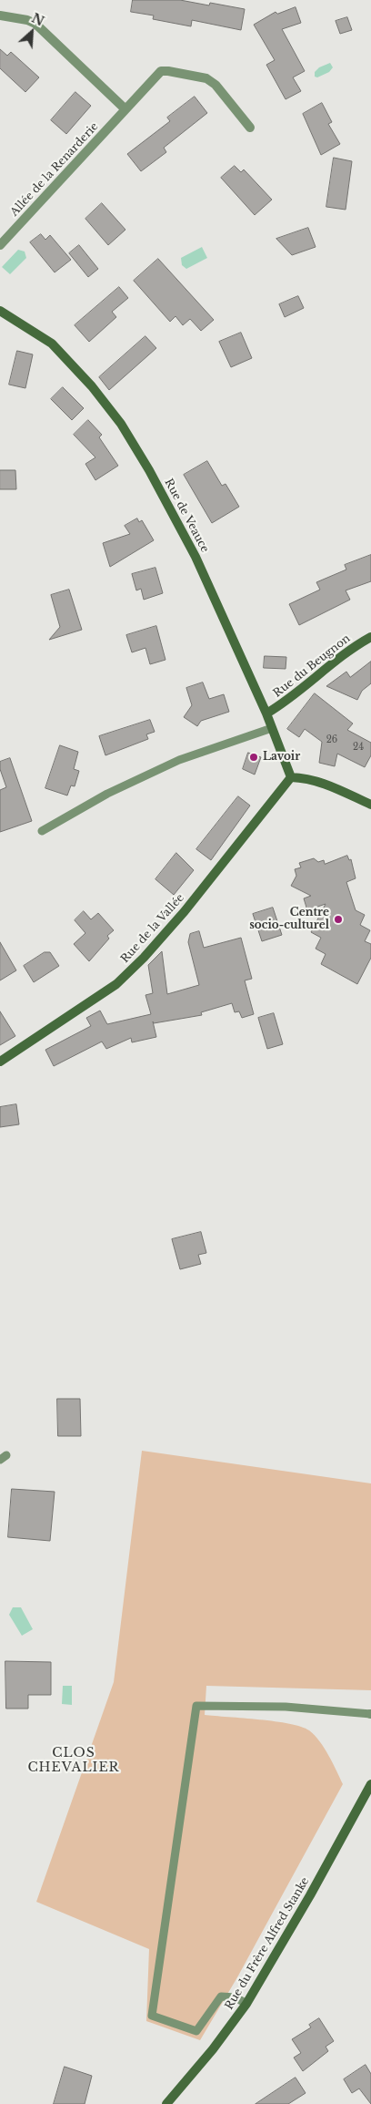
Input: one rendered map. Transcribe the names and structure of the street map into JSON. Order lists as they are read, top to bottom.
{
  "streets": {
    "street": [
      "Allée de la Renarderie",
      "Rue de Veauce",
      "Rue du Beugnon",
      "Rue de la Vallée",
      "Rue du Frère Alfred Stanke"
    ]
  },
  "crossings": [
    ["Rue de Veauce", "Rue du Beugnon"],
    ["Rue de Veauce", "Rue de la Vallée"]
  ],
  "districts": ["CLOS CHEVALIER"],
  "places": ["Lavoir", "Centre socio-culturel"],
  "house_numbers": ["26", "24"],
  "north": "top right"
}
